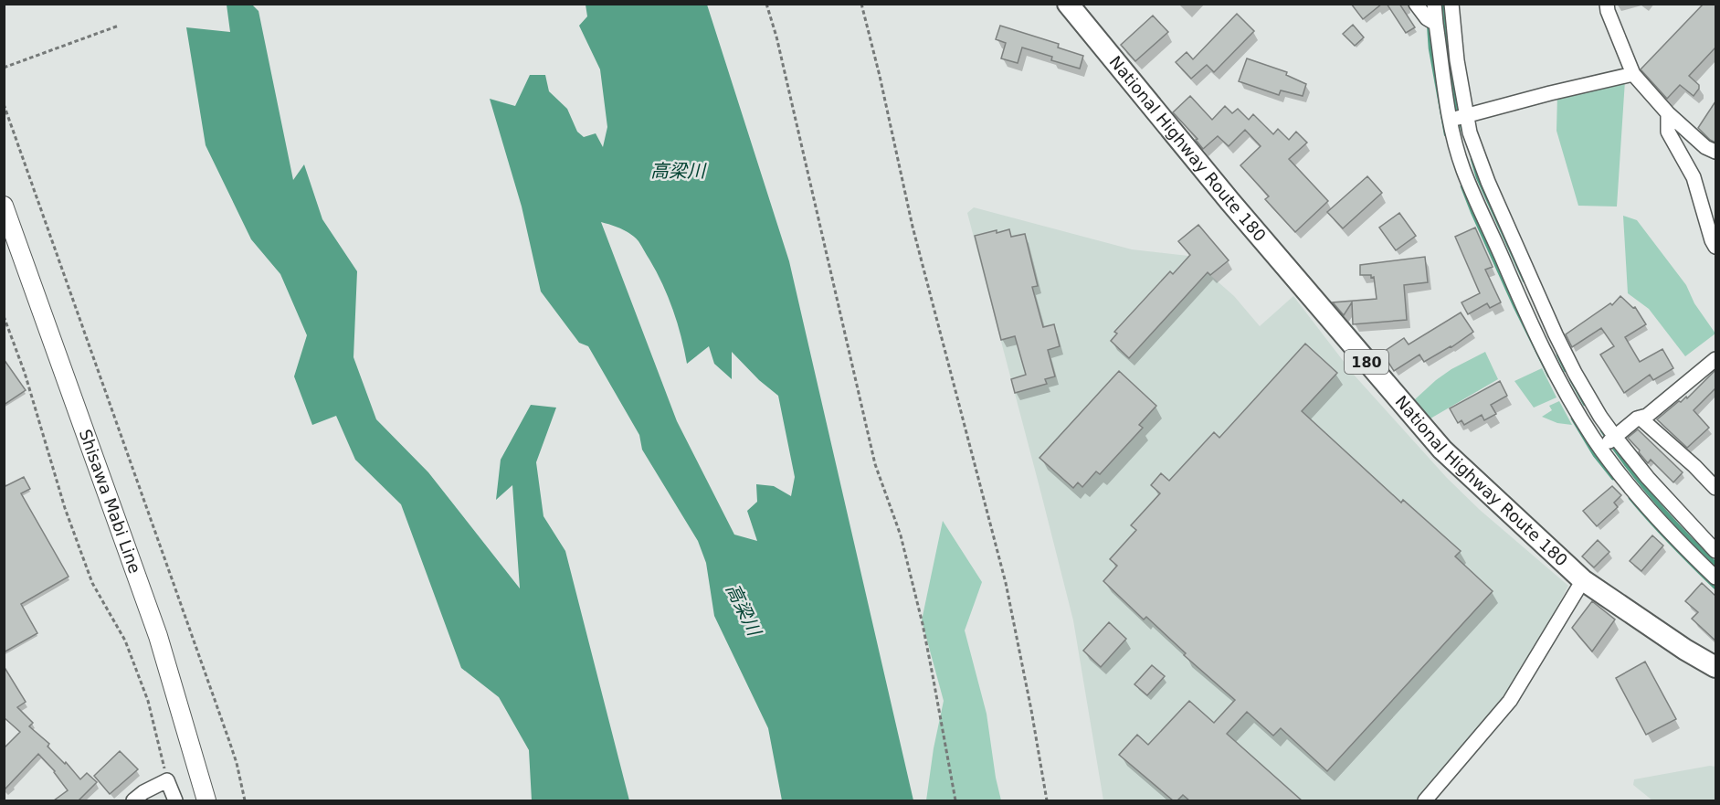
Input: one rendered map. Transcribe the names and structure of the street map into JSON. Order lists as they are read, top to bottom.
{
  "streets": {
    "highway": ["National Highway Route 180", "180"],
    "main road": ["Shisawa Mabi Line"]
  },
  "water": ["高梁川"]
}
